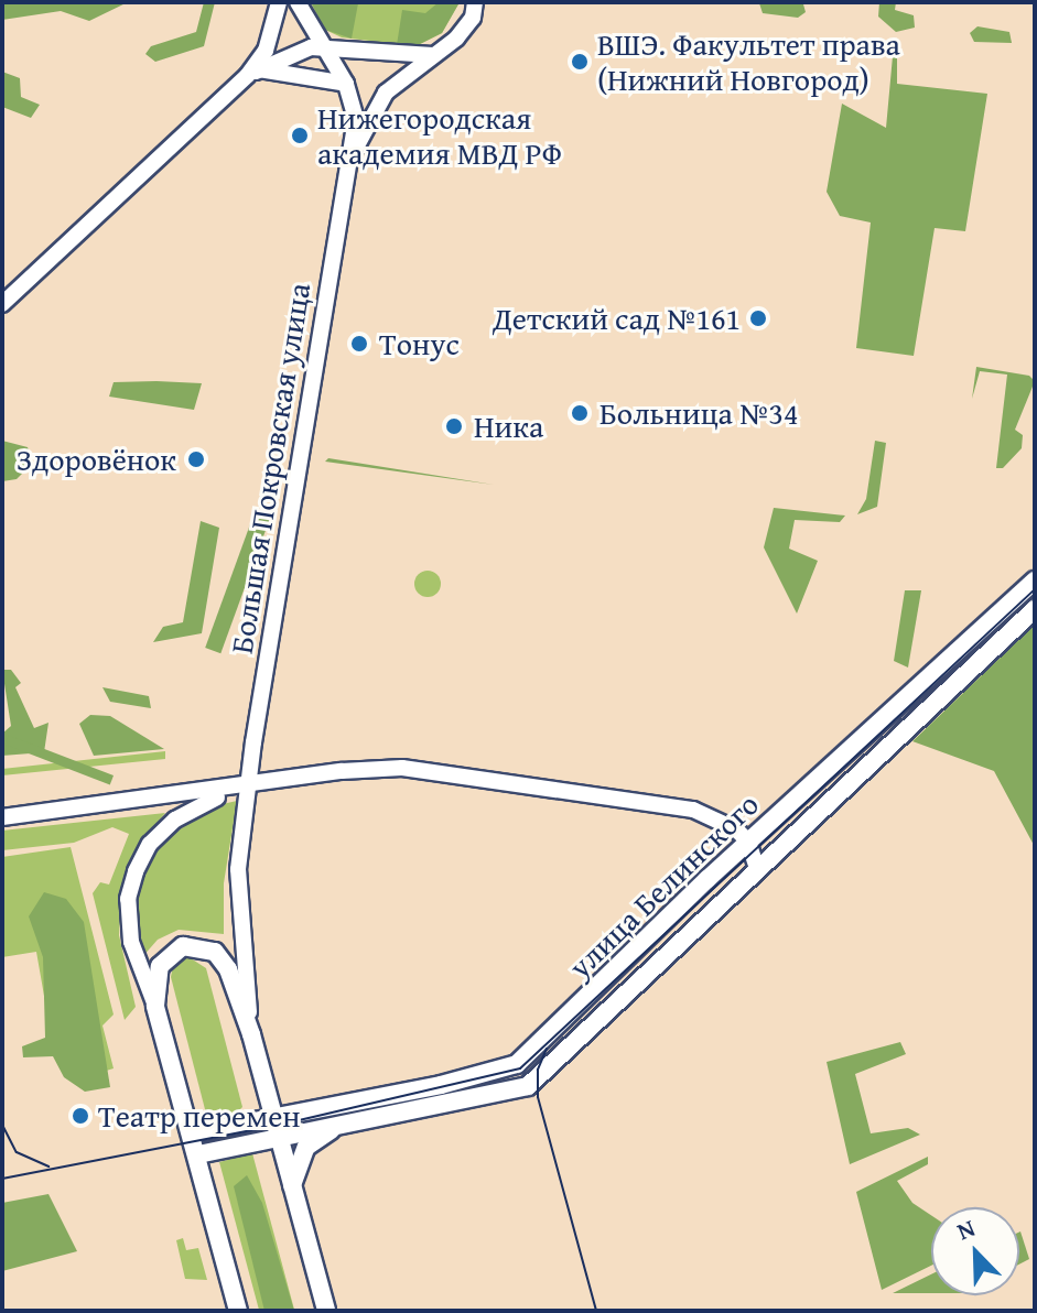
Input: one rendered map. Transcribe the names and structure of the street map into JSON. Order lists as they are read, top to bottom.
{
  "streets": {
    "main road": ["Большая Покровская улица", "улица Белинского"]
  },
  "places": [
    "ВШЭ. Факультет права (Нижний Новгород)",
    "Нижегородская академия МВД РФ",
    "Детский сад №161",
    "Тонус",
    "Больница №34",
    "Ника",
    "Здоровёнок",
    "Театр перемен"
  ],
  "north": "top left"
}
